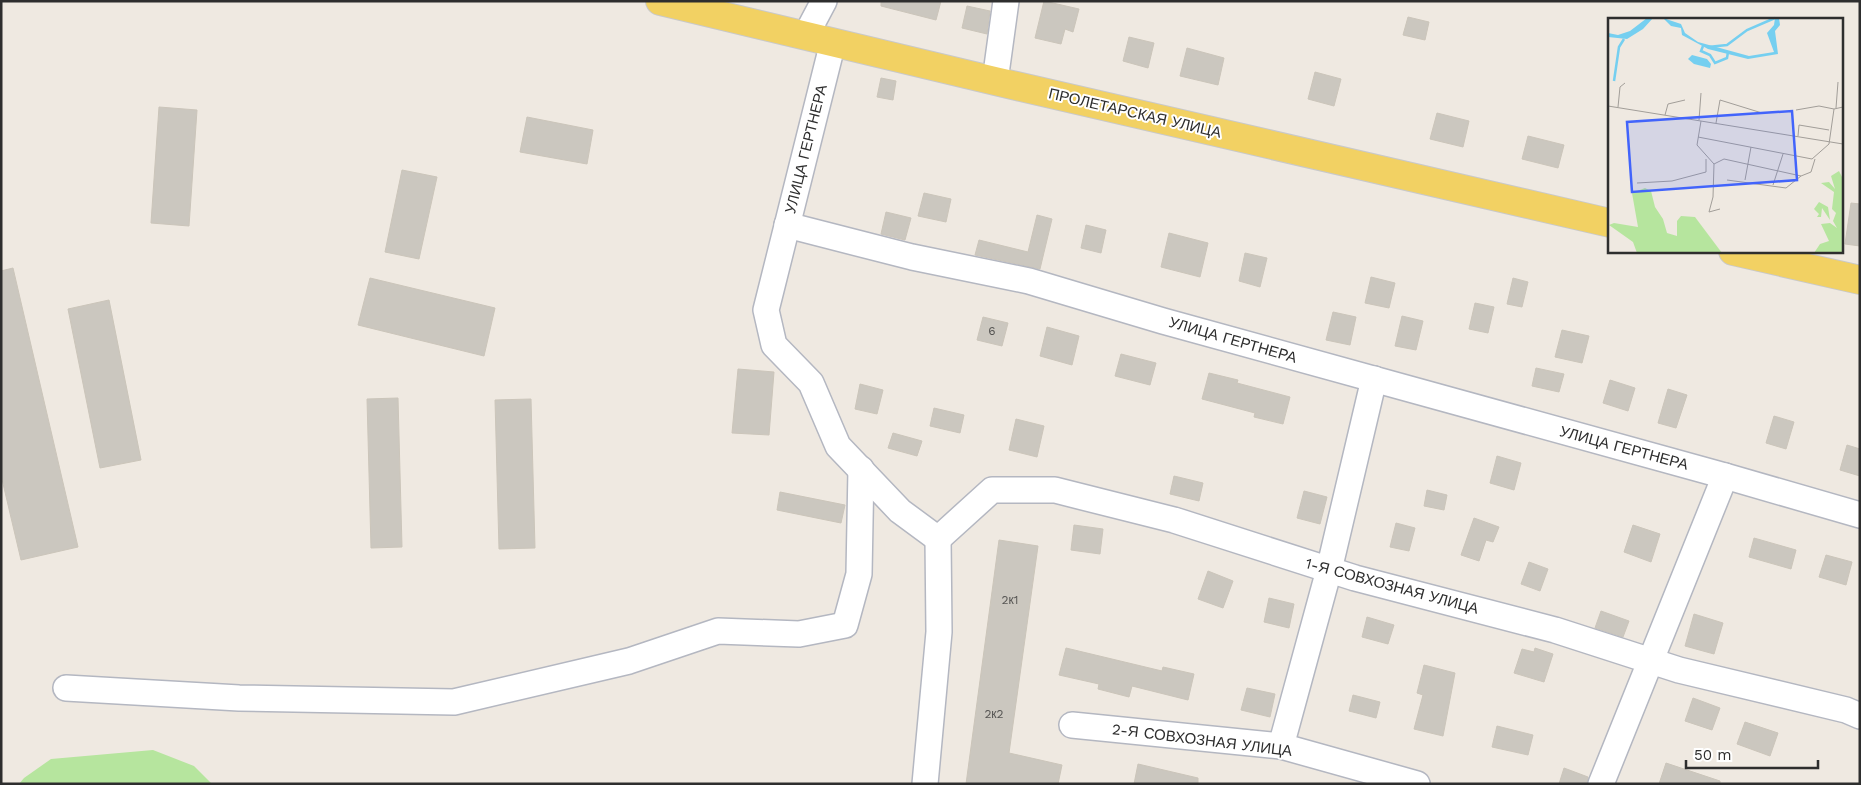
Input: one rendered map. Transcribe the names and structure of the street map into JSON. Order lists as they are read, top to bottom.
{
  "streets": {
    "main road": ["ПРОЛЕТАРСКАЯ УЛИЦА"],
    "street": ["УЛИЦА ГЕРТНЕРА", "1-Я СОВХОЗНАЯ УЛИЦА", "2-Я СОВХОЗНАЯ УЛИЦА"]
  },
  "crossings": [
    ["ПРОЛЕТАРСКАЯ УЛИЦА", "УЛИЦА ГЕРТНЕРА"]
  ],
  "house_numbers": ["6", "2к1", "2к2"],
  "scale_bar": "50 m"
}
